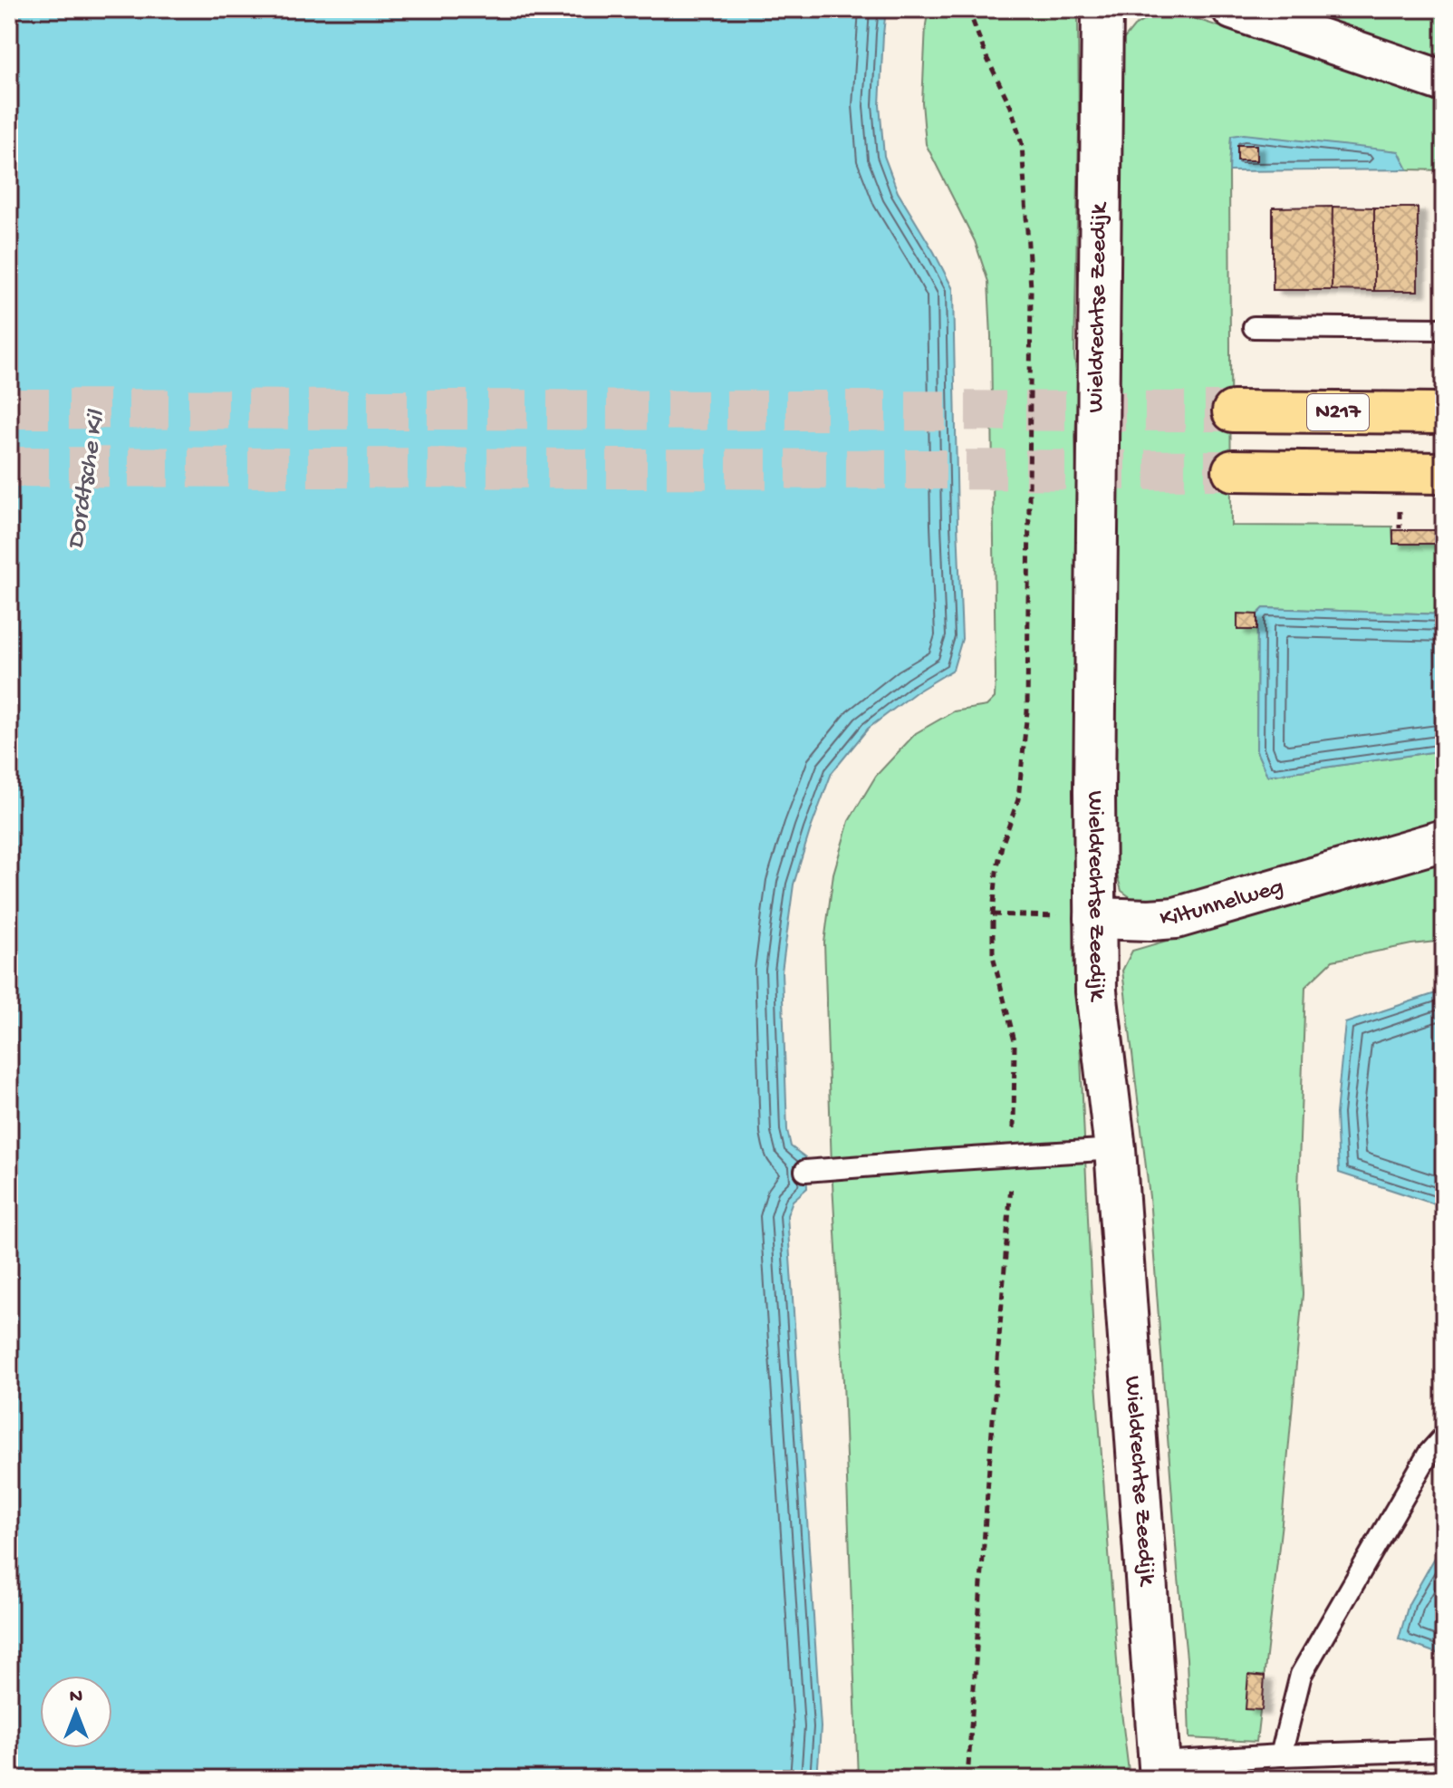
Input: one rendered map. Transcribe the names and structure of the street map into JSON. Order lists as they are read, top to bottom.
{
  "streets": {
    "main road": ["N217"],
    "street": ["Wieldrechtse Zeedijk", "Kiltunnelweg"]
  },
  "crossings": [
    ["Wieldrechtse Zeedijk", "Kiltunnelweg"]
  ],
  "water": ["Dordtsche Kil"],
  "north": "top"
}
